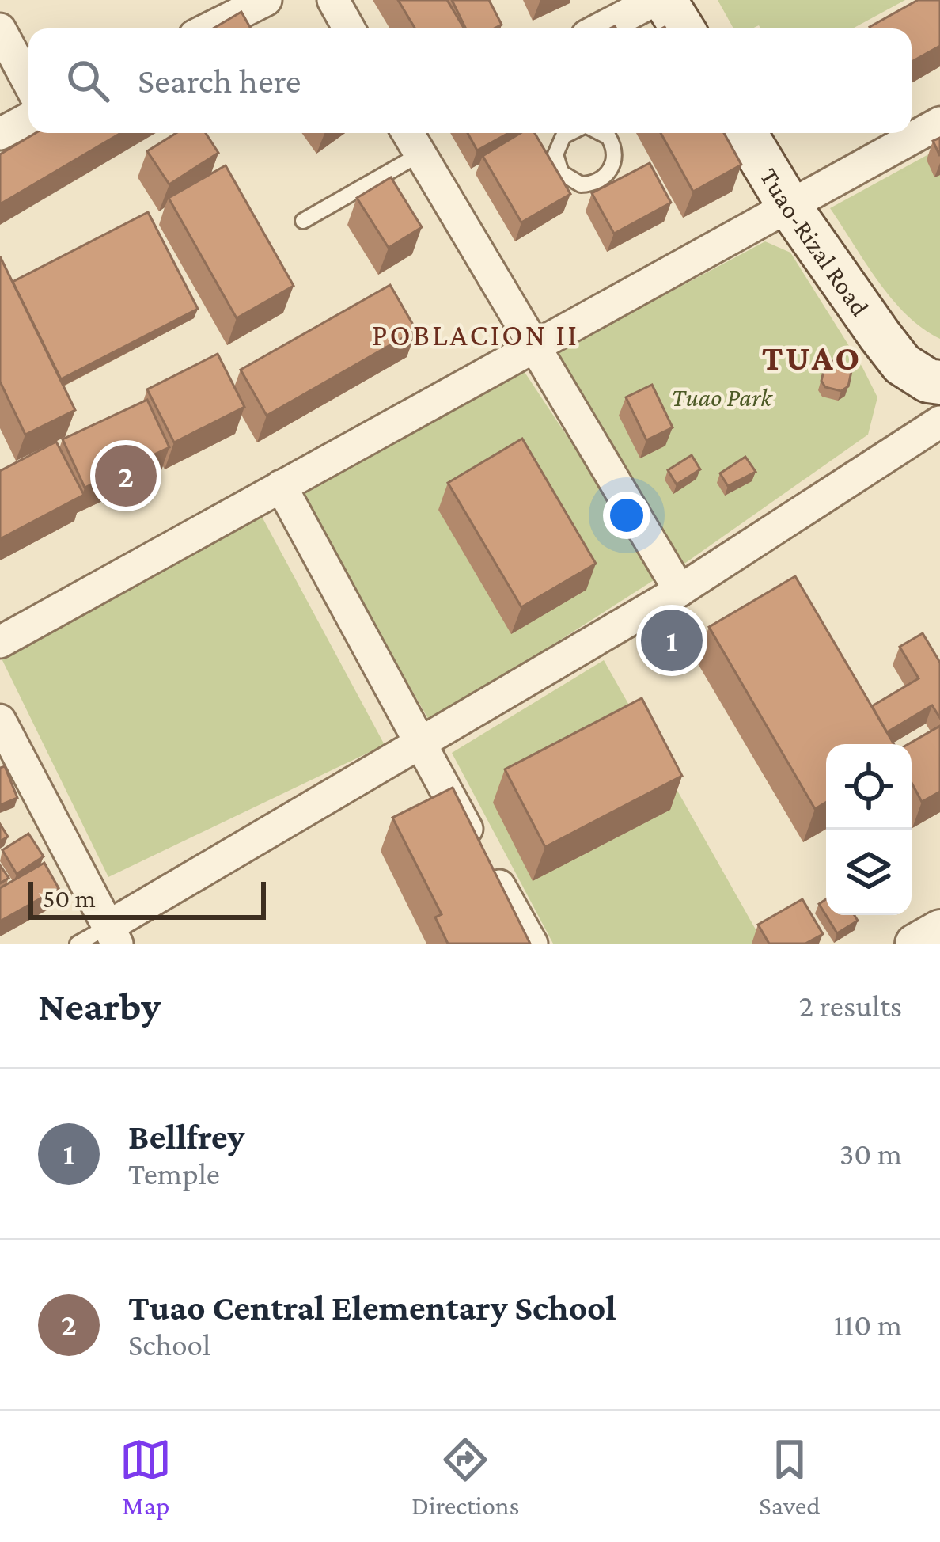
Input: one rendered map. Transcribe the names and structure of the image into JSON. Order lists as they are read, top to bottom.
{
  "streets": {
    "main road": ["Tuao-Rizal Road"]
  },
  "districts": ["POBLACION II", "TUAO"],
  "parks": ["Tuao Park"],
  "scale_bar": "50 m",
  "page": {
    "search": "Search here",
    "pins": ["2", "1"],
    "scale": "50 m",
    "heading": ["Nearby", "2 results"],
    "list": [
      {
        "mark": "1",
        "name": "Bellfrey",
        "note": "Temple",
        "value": "30 m"
      },
      {
        "mark": "2",
        "name": "Tuao Central Elementary School",
        "note": "School",
        "value": "110 m"
      }
    ],
    "nav": ["Map", "Directions", "Saved"]
  }
}
